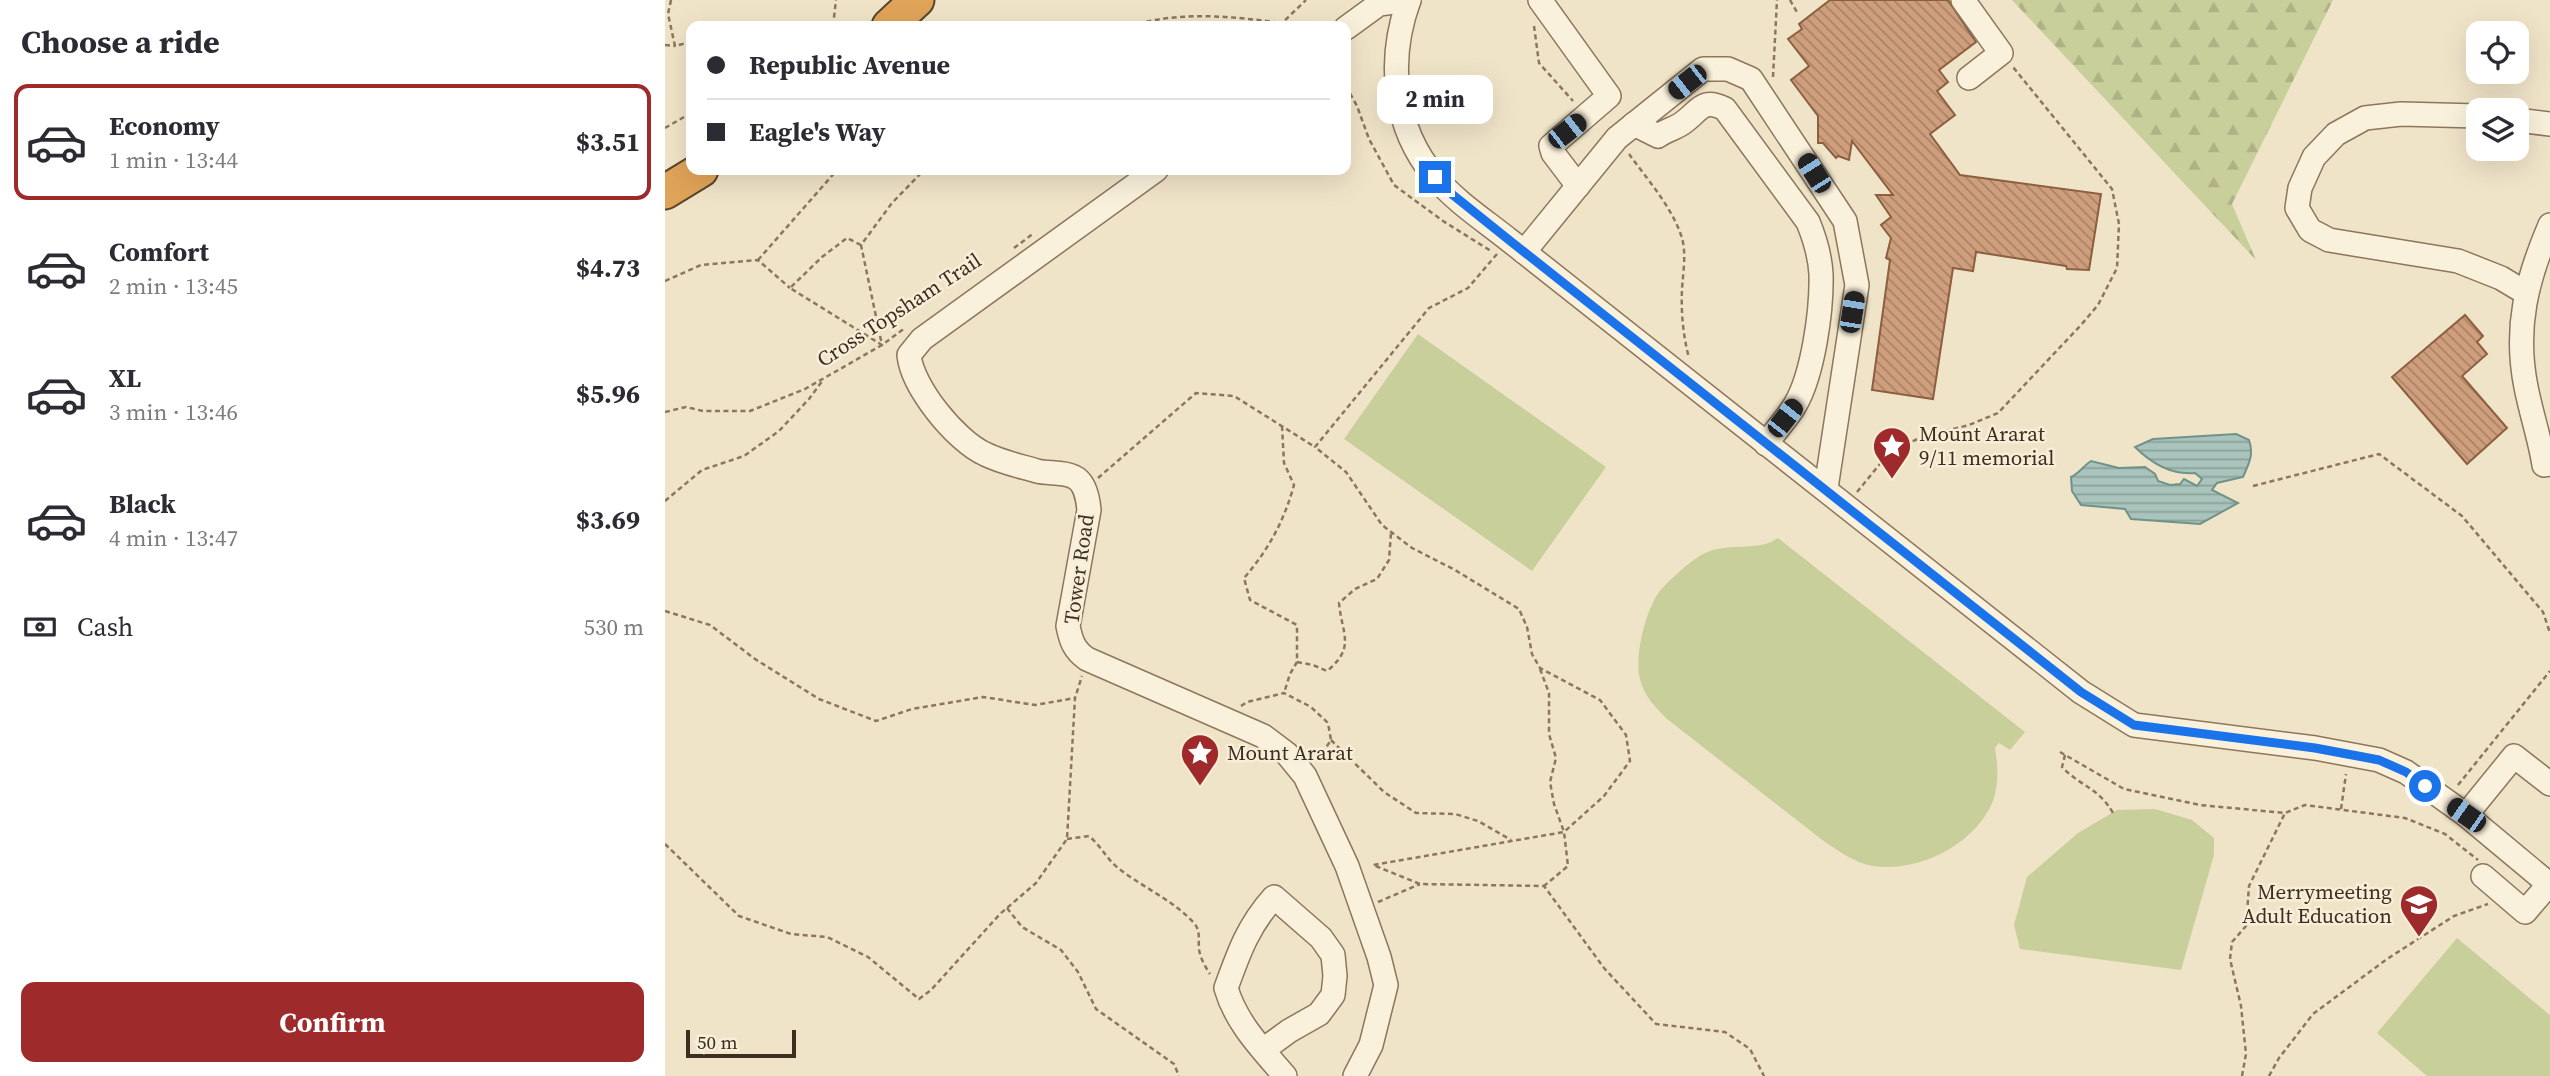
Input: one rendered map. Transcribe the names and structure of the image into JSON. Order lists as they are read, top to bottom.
{
  "streets": {
    "street": ["Tower Road"],
    "path": ["Cross Topsham Trail"]
  },
  "places": {
    "place": ["Mount Ararat 9/11 memorial", "Mount Ararat"],
    "school or university": ["Merrymeeting Adult Education"]
  },
  "scale_bar": "50 m",
  "page": {
    "heading": "Choose a ride",
    "banner": ["Republic Avenue", "Eagle's Way"],
    "bubble": "2 min",
    "list": [
      {
        "name": "Economy",
        "note": "1 min · 13:44",
        "value": "$3.51"
      },
      {
        "name": "Comfort",
        "note": "2 min · 13:45",
        "value": "$4.73"
      },
      {
        "name": "XL",
        "note": "3 min · 13:46",
        "value": "$5.96"
      },
      {
        "name": "Black",
        "note": "4 min · 13:47",
        "value": "$3.69"
      }
    ],
    "pay": ["Cash", "530 m"],
    "buttons": "Confirm",
    "scale": "50 m"
  }
}
